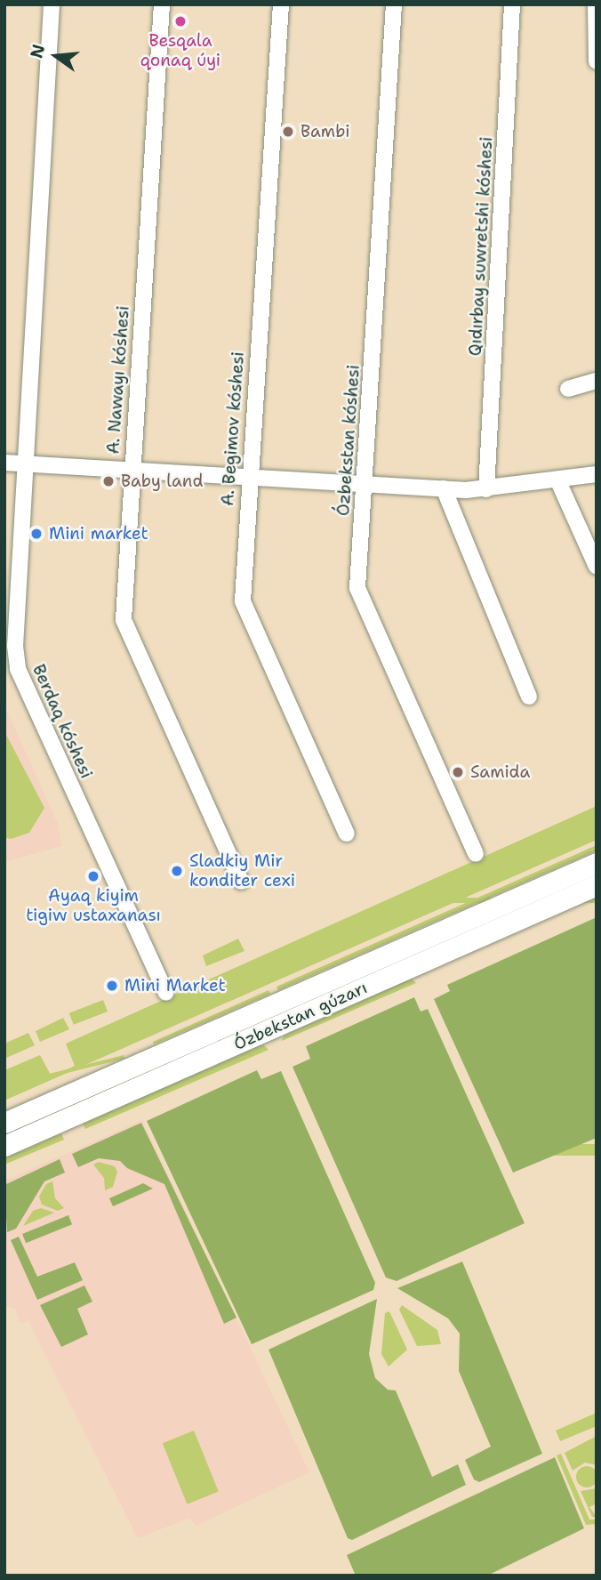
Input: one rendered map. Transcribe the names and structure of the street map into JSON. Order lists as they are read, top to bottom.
{
  "streets": {
    "main road": ["Ózbekstan gúzarı"],
    "street": [
      "Qıdırbay suwretshi kóshesi",
      "A. Nawayı kóshesi",
      "A. Begimov kóshesi",
      "Ózbekstan kóshesi",
      "Berdaq kóshesi"
    ]
  },
  "places": [
    "Besqala qonaq úyi",
    "Bambi",
    "Baby land",
    "Mini market",
    "Samida",
    "Sladkiy Mir konditer cexi",
    "Ayaq kiyim tigiw ustaxanası",
    "Mini Market"
  ],
  "north": "left"
}
